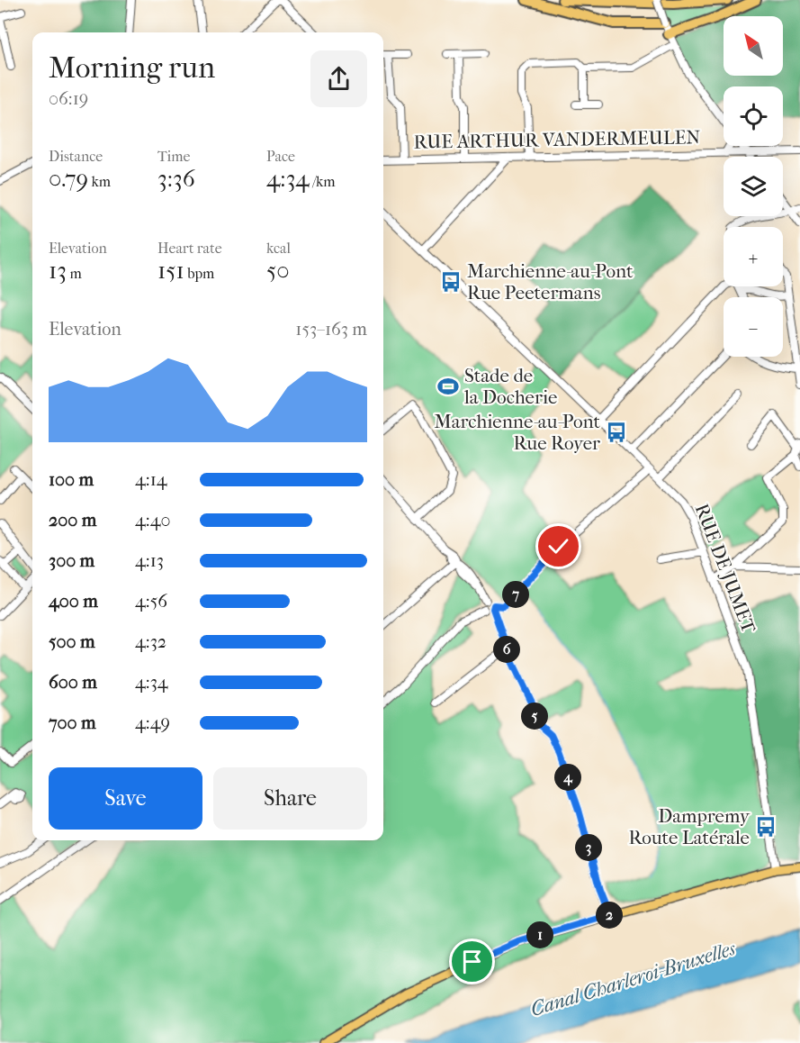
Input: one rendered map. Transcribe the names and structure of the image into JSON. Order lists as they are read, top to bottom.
{
  "streets": {
    "street": ["RUE ARTHUR VANDERMEULEN", "RUE DE JUMET"]
  },
  "water": ["Canal Charleroi-Bruxelles"],
  "places": {
    "bus stop": ["Marchienne-au-Pont Rue Peetermans", "Marchienne-au-Pont Rue Royer", "Dampremy Route Latérale"],
    "sports": ["Stade de la Docherie"]
  },
  "north": "top left",
  "page": {
    "map_buttons": ["+", "−"],
    "heading": ["Morning run", "06:19"],
    "stats": [
      ["Distance", "0.79 km"],
      ["Time", "3:36"],
      ["Pace", "4:34 /km"],
      ["Elevation", "13 m"],
      ["Heart rate", "151 bpm"],
      ["kcal", "50"]
    ],
    "chart": ["Elevation", "153–163 m"],
    "list": [
      {
        "name": "100 m",
        "note": "4:14"
      },
      {
        "name": "200 m",
        "note": "4:40"
      },
      {
        "name": "300 m",
        "note": "4:13"
      },
      {
        "name": "400 m",
        "note": "4:56"
      },
      {
        "name": "500 m",
        "note": "4:32"
      },
      {
        "name": "600 m",
        "note": "4:34"
      },
      {
        "name": "700 m",
        "note": "4:49"
      }
    ],
    "pins": [
      "7",
      "6",
      "5",
      "4",
      "3",
      "2",
      "1"
    ],
    "buttons": ["Save", "Share"]
  }
}
